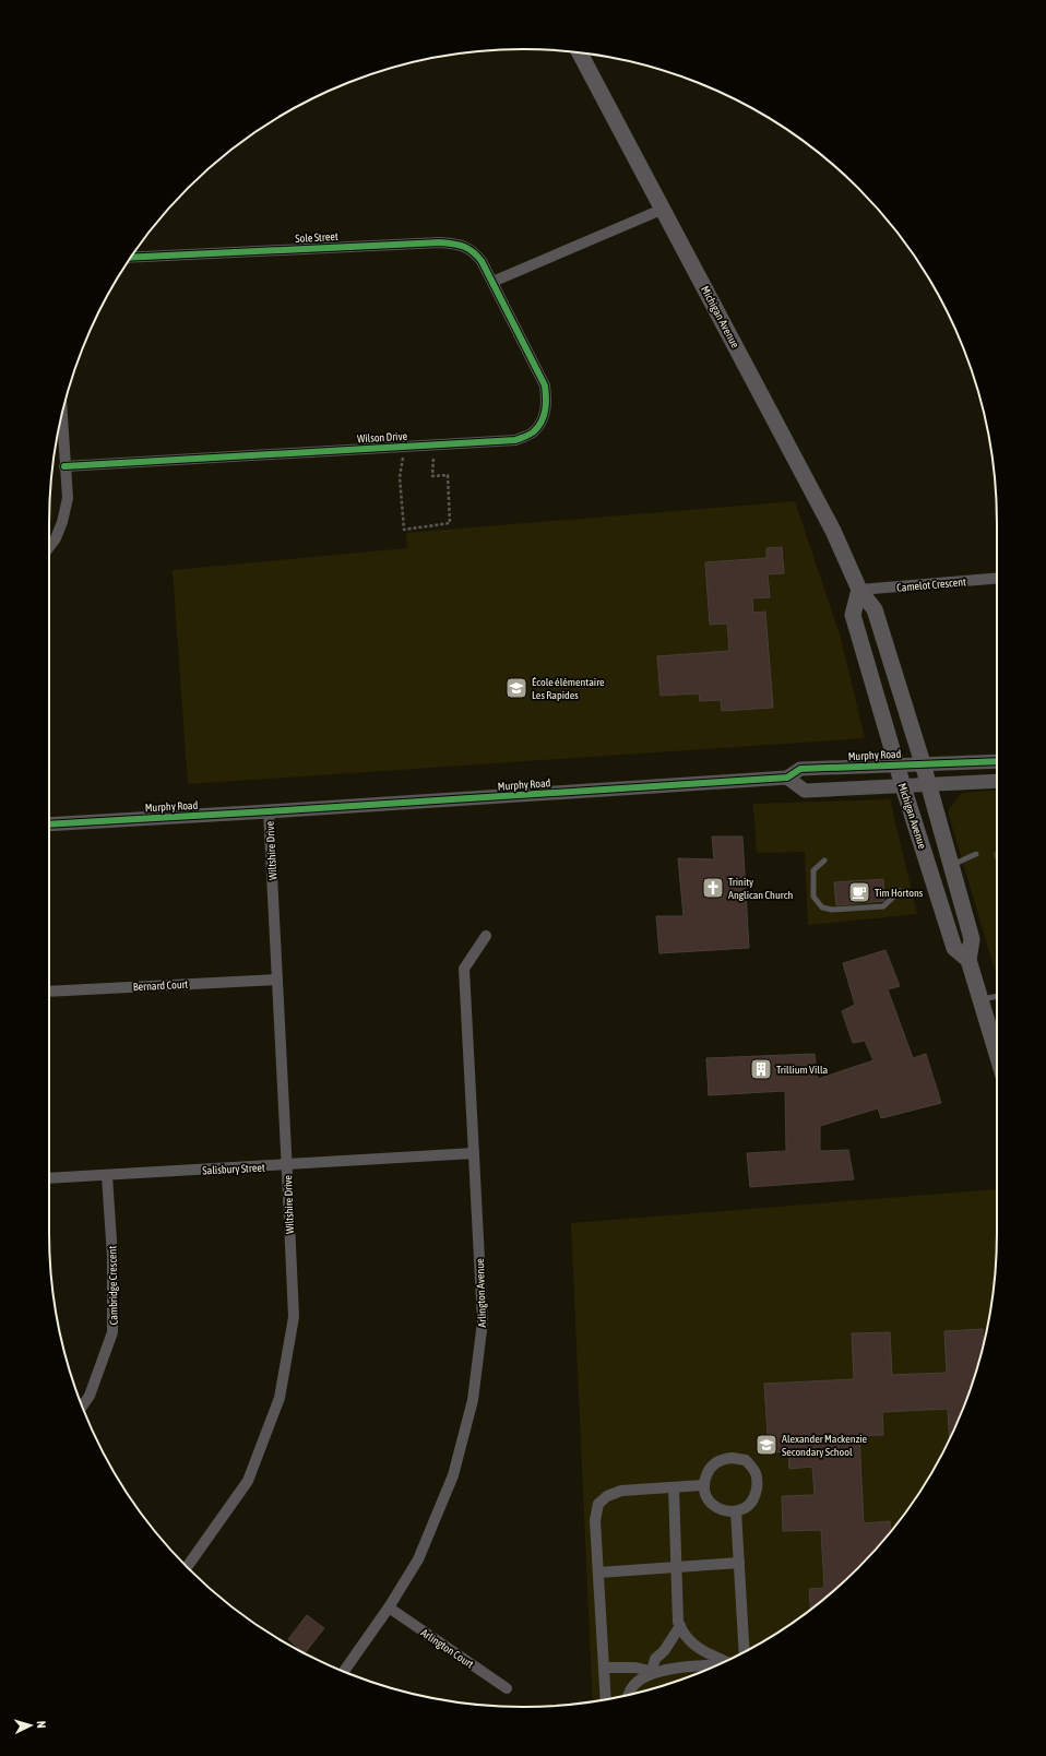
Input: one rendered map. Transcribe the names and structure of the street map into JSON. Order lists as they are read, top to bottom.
{
  "streets": {
    "main road": ["Michigan Avenue"],
    "street": [
      "Sole Street",
      "Wilson Drive",
      "Camelot Crescent",
      "Murphy Road",
      "Wiltshire Drive",
      "Bernard Court",
      "Salisbury Street",
      "Cambridge Crescent",
      "Arlington Avenue",
      "Arlington Court"
    ]
  },
  "crossings": [
    ["Sole Street", "Wilson Drive"],
    ["Michigan Avenue", "Camelot Crescent"],
    ["Michigan Avenue", "Murphy Road"],
    ["Murphy Road", "Wiltshire Drive"],
    ["Wiltshire Drive", "Bernard Court"],
    ["Wiltshire Drive", "Salisbury Street"],
    ["Salisbury Street", "Cambridge Crescent"],
    ["Salisbury Street", "Arlington Avenue"],
    ["Arlington Avenue", "Arlington Court"]
  ],
  "places": {
    "school or university": ["École élémentaire Les Rapides", "Alexander Mackenzie Secondary School"],
    "church": ["Trinity Anglican Church"],
    "cafe": ["Tim Hortons"],
    "building": ["Trillium Villa"]
  },
  "north": "right"
}
